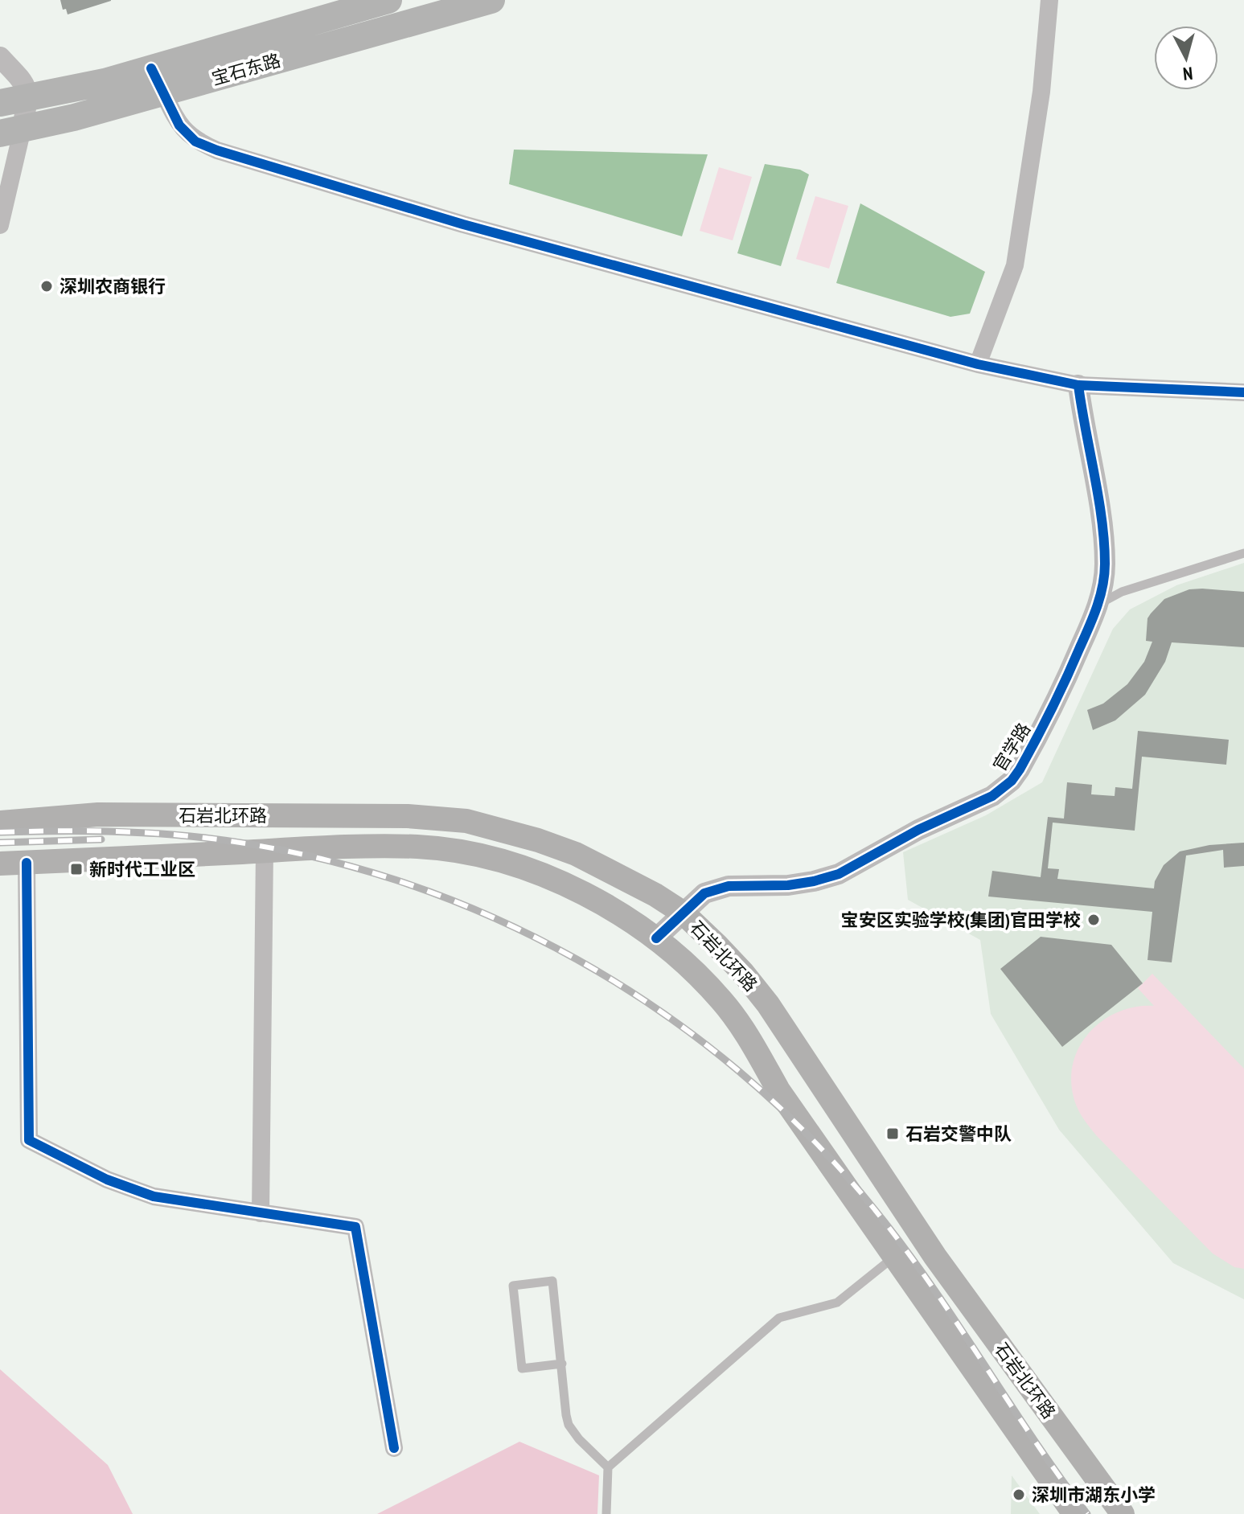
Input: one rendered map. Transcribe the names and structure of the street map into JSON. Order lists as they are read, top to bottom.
{
  "streets": {
    "main road": ["宝石东路", "石岩北环路"],
    "street": ["官学路"]
  },
  "crossings": [
    ["官学路", "石岩北环路"]
  ],
  "places": {
    "other": ["深圳农商银行", "宝安区实验学校(集团)官田学校", "深圳市湖东小学"],
    "transit": ["新时代工业区", "石岩交警中队"]
  },
  "north": "bottom"
}
